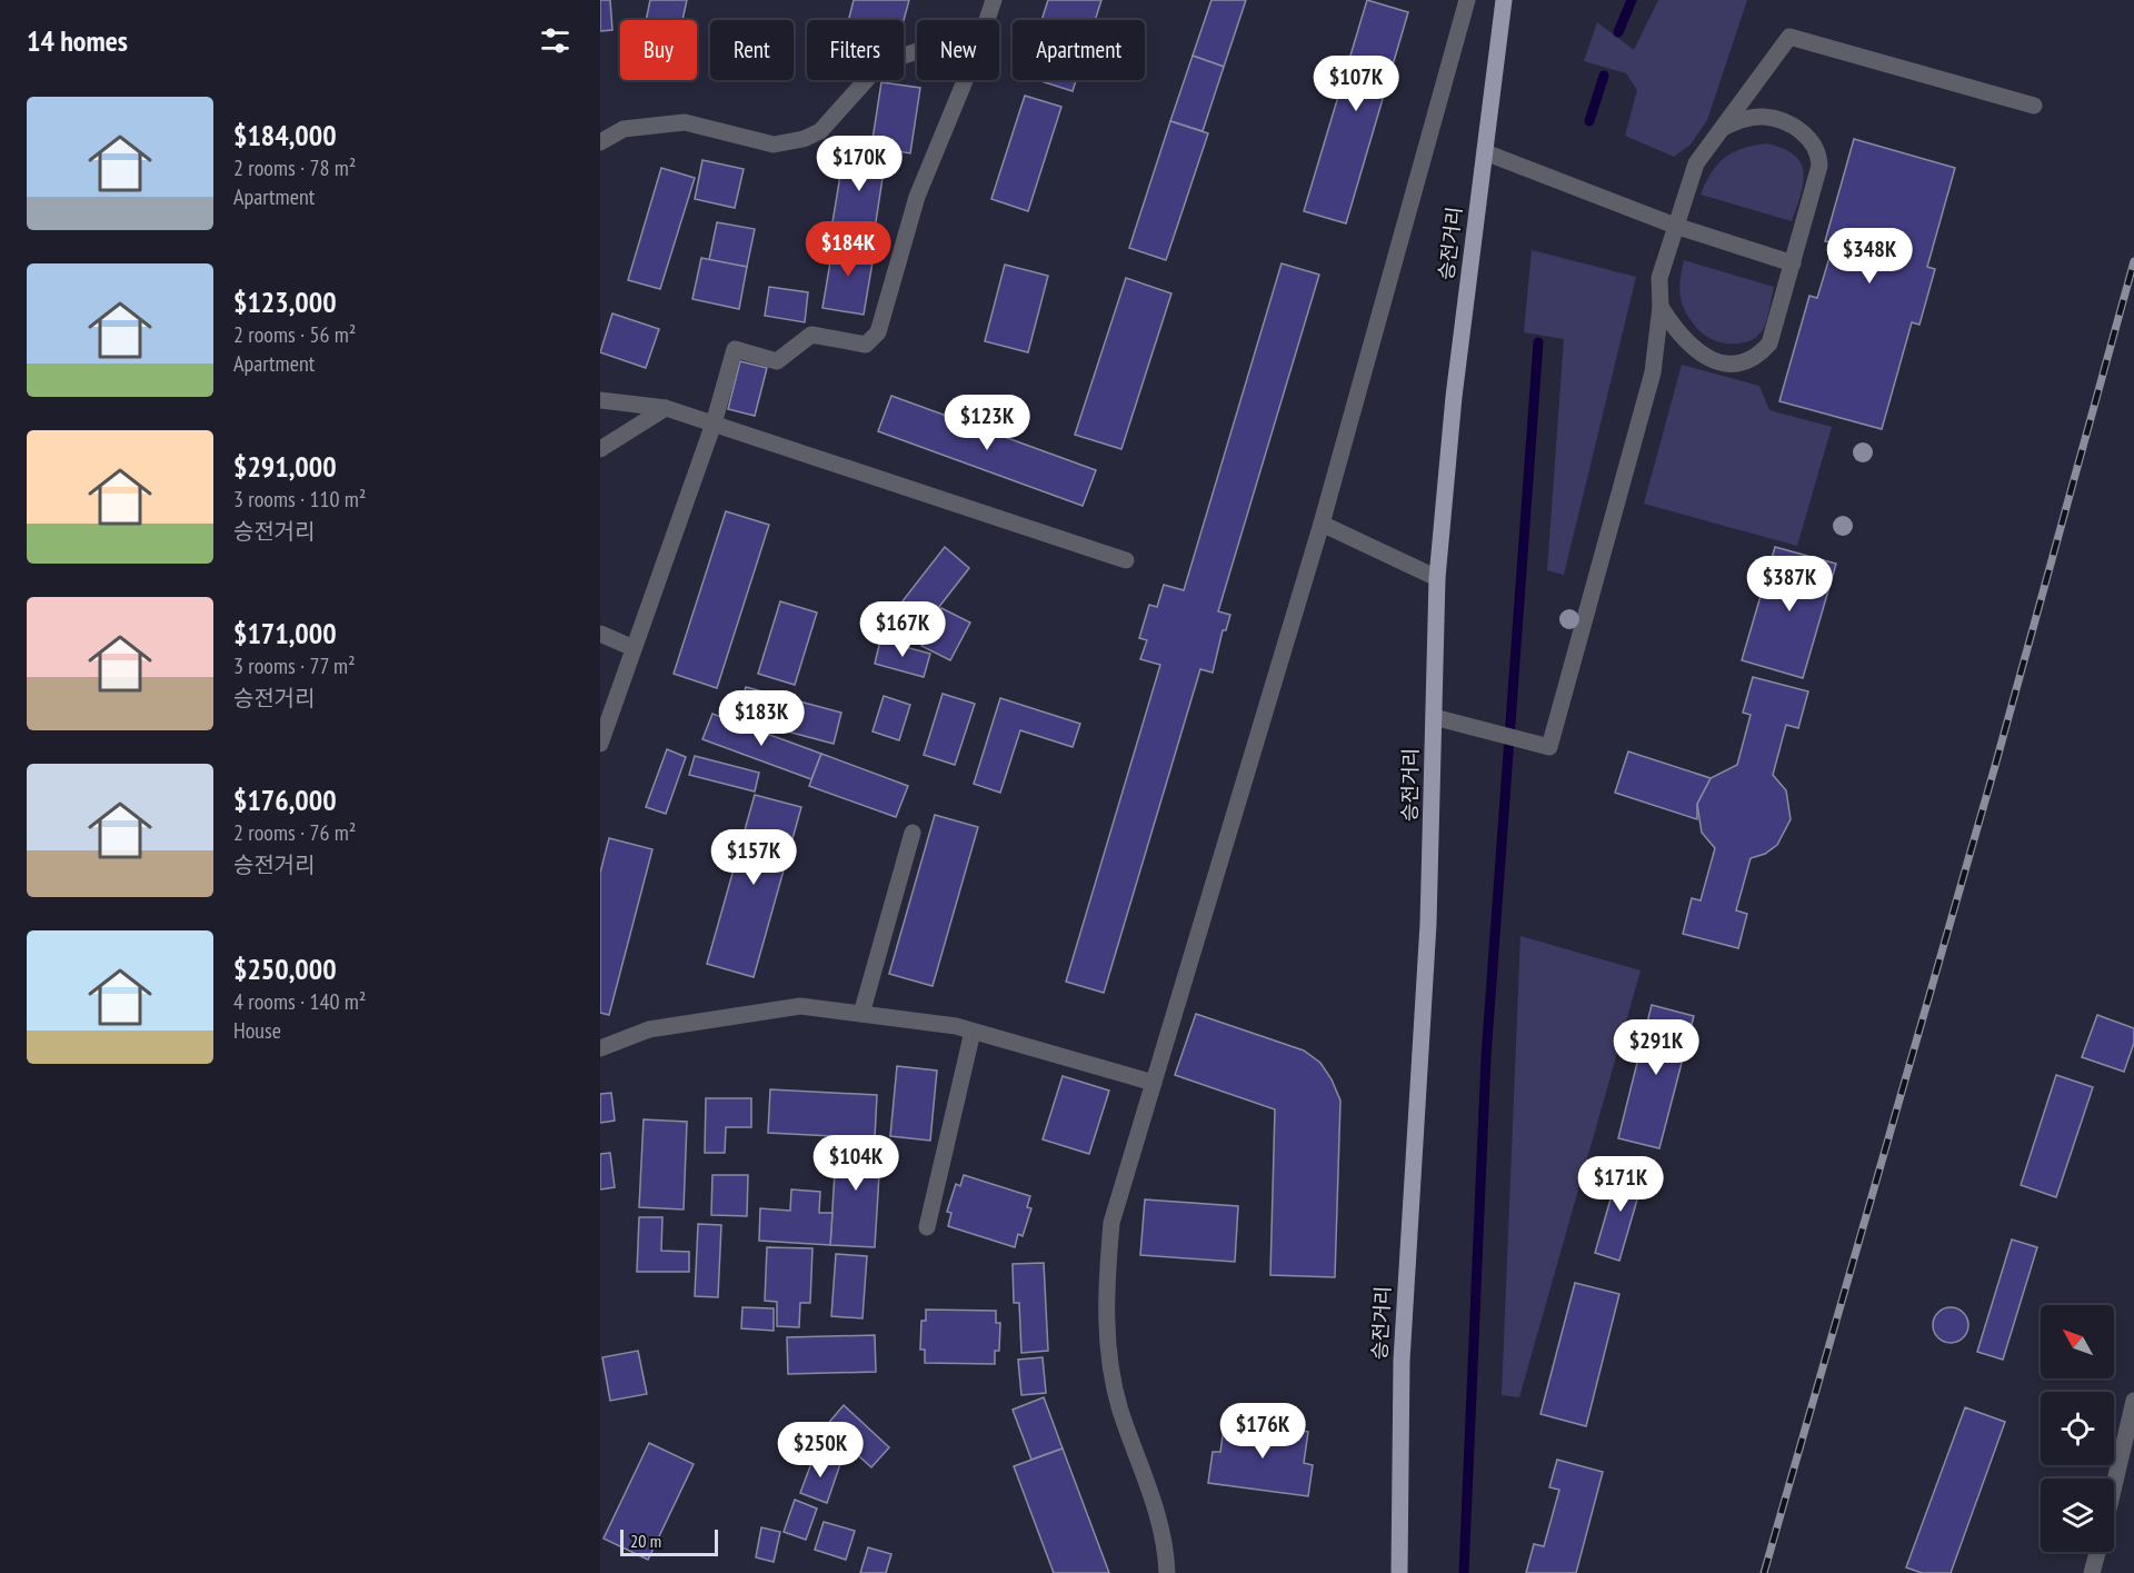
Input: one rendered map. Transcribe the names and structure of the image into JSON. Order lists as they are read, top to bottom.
{
  "streets": {
    "main road": ["승전거리"]
  },
  "scale_bar": "20 m",
  "north": "top left",
  "page": {
    "heading": "14 homes",
    "chip": [
      "Buy",
      "Rent",
      "Filters",
      "New",
      "Apartment"
    ],
    "price": [
      "$107K",
      "$170K",
      "$184K",
      "$348K",
      "$123K",
      "$387K",
      "$167K",
      "$183K",
      "$157K",
      "$291K",
      "$104K",
      "$171K",
      "$176K",
      "$250K"
    ],
    "list": [
      {
        "name": "$184,000",
        "note": "2 rooms · 78 m² · Apartment"
      },
      {
        "name": "$123,000",
        "note": "2 rooms · 56 m² · Apartment"
      },
      {
        "name": "$291,000",
        "note": "3 rooms · 110 m² · 승전거리"
      },
      {
        "name": "$171,000",
        "note": "3 rooms · 77 m² · 승전거리"
      },
      {
        "name": "$176,000",
        "note": "2 rooms · 76 m² · 승전거리"
      },
      {
        "name": "$250,000",
        "note": "4 rooms · 140 m² · House"
      }
    ],
    "scale": "20 m"
  }
}
